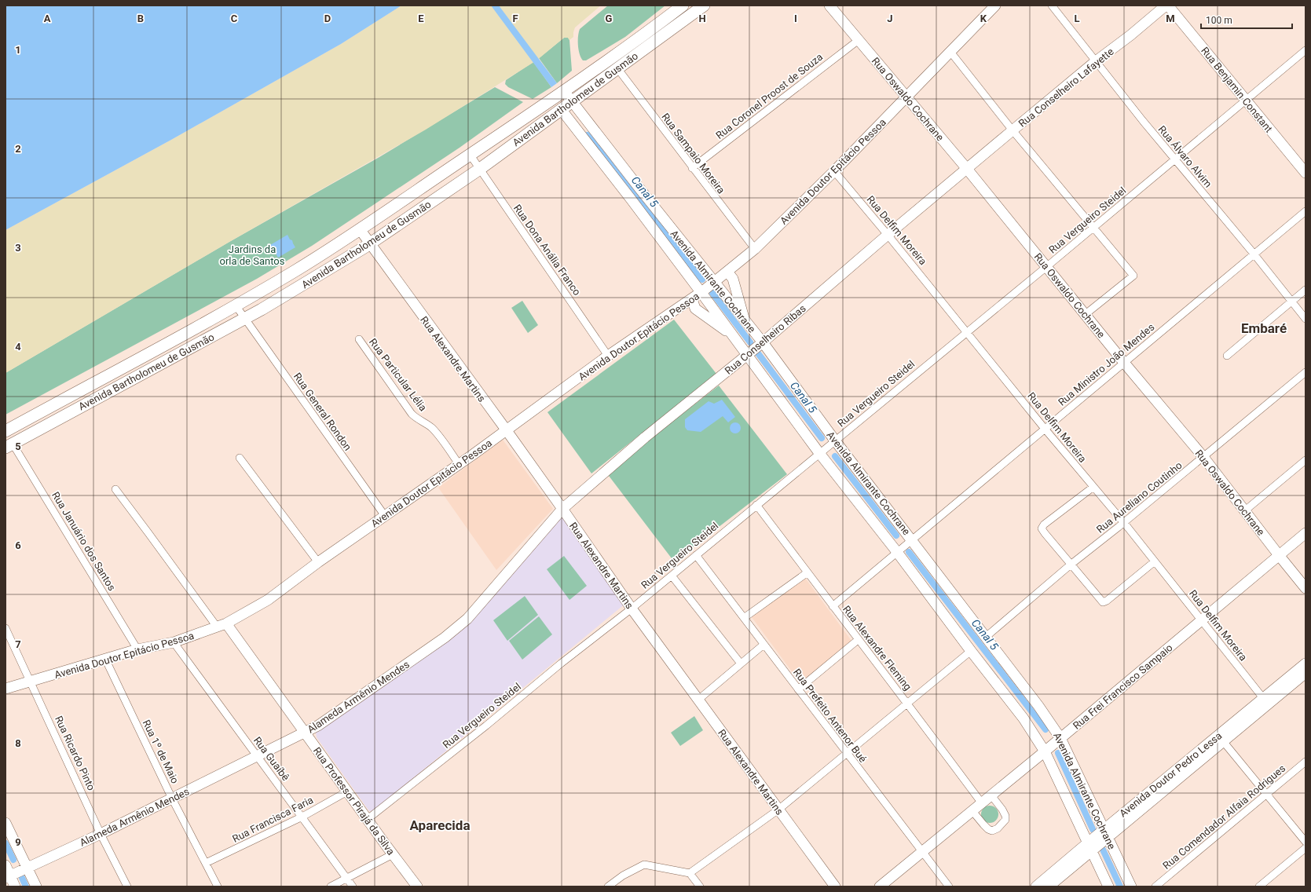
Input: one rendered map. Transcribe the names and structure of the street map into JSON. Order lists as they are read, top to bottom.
{
  "streets": {
    "main road": [
      "Rua Conselheiro Lafayette",
      "Rua Benjamin Constant",
      "Avenida Bartholomeu de Gusmão",
      "Rua Oswaldo Cochrane",
      "Avenida Doutor Epitácio Pessoa",
      "Avenida Almirante Cochrane",
      "Rua Conselheiro Ribas",
      "Rua Alexandre Martins",
      "Rua Frei Francisco Sampaio",
      "Alameda Armênio Mendes",
      "Avenida Doutor Pedro Lessa",
      "Rua Professor Pirajá da Silva"
    ],
    "street": [
      "Rua Coronel Proost de Souza",
      "Rua Sampaio Moreira",
      "Rua Álvaro Alvim",
      "Rua Vergueiro Steidel",
      "Rua Delfim Moreira",
      "Rua Dona Anália Franco",
      "Rua Ministro João Mendes",
      "Rua Particular Lélia",
      "Rua General Rondon",
      "Rua Aureliano Coutinho",
      "Rua Januário dos Santos",
      "Rua Alexandre Fleming",
      "Rua Prefeito Antenor Bué",
      "Rua 1º de Maio",
      "Rua Ricardo Pinto",
      "Rua Guaíbê",
      "Rua Comendador Alfaia Rodrigues",
      "Rua Francisca Faria"
    ]
  },
  "crossings": [
    ["Rua Conselheiro Lafayette", "Rua Oswaldo Cochrane"],
    ["Rua Conselheiro Lafayette", "Rua Álvaro Alvim"],
    ["Rua Conselheiro Lafayette", "Rua Conselheiro Ribas"],
    ["Rua Benjamin Constant", "Rua Vergueiro Steidel"],
    ["Rua Coronel Proost de Souza", "Rua Oswaldo Cochrane"],
    ["Rua Coronel Proost de Souza", "Rua Sampaio Moreira"],
    ["Avenida Bartholomeu de Gusmão", "Rua Sampaio Moreira"],
    ["Avenida Bartholomeu de Gusmão", "Rua Dona Anália Franco"],
    ["Avenida Bartholomeu de Gusmão", "Avenida Almirante Cochrane"],
    ["Avenida Bartholomeu de Gusmão", "Rua Alexandre Martins"],
    ["Avenida Bartholomeu de Gusmão", "Rua General Rondon"],
    ["Avenida Bartholomeu de Gusmão", "Rua Januário dos Santos"],
    ["Rua Oswaldo Cochrane", "Avenida Doutor Epitácio Pessoa"],
    ["Rua Oswaldo Cochrane", "Rua Vergueiro Steidel"],
    ["Rua Oswaldo Cochrane", "Rua Conselheiro Ribas"],
    ["Rua Oswaldo Cochrane", "Rua Ministro João Mendes"],
    ["Rua Oswaldo Cochrane", "Rua Aureliano Coutinho"],
    ["Rua Oswaldo Cochrane", "Rua Frei Francisco Sampaio"],
    ["Rua Sampaio Moreira", "Avenida Doutor Epitácio Pessoa"],
    ["Rua Álvaro Alvim", "Rua Vergueiro Steidel"],
    ["Rua Álvaro Alvim", "Rua Ministro João Mendes"],
    ["Avenida Doutor Epitácio Pessoa", "Rua Delfim Moreira"],
    ["Avenida Doutor Epitácio Pessoa", "Rua Dona Anália Franco"],
    ["Avenida Doutor Epitácio Pessoa", "Avenida Almirante Cochrane"],
    ["Avenida Doutor Epitácio Pessoa", "Rua Alexandre Martins"],
    ["Avenida Doutor Epitácio Pessoa", "Rua Particular Lélia"],
    ["Avenida Doutor Epitácio Pessoa", "Rua General Rondon"],
    ["Avenida Doutor Epitácio Pessoa", "Rua Januário dos Santos"],
    ["Avenida Doutor Epitácio Pessoa", "Rua 1º de Maio"],
    ["Avenida Doutor Epitácio Pessoa", "Rua Ricardo Pinto"],
    ["Avenida Doutor Epitácio Pessoa", "Rua Guaíbê"],
    ["Avenida Doutor Epitácio Pessoa", "Rua Professor Pirajá da Silva"],
    ["Rua Vergueiro Steidel", "Rua Delfim Moreira"],
    ["Rua Vergueiro Steidel", "Avenida Almirante Cochrane"],
    ["Rua Vergueiro Steidel", "Rua Alexandre Martins"],
    ["Rua Vergueiro Steidel", "Rua Alexandre Fleming"],
    ["Rua Vergueiro Steidel", "Rua Prefeito Antenor Bué"],
    ["Rua Vergueiro Steidel", "Rua Professor Pirajá da Silva"],
    ["Rua Delfim Moreira", "Rua Conselheiro Ribas"],
    ["Rua Delfim Moreira", "Rua Ministro João Mendes"],
    ["Rua Delfim Moreira", "Rua Aureliano Coutinho"],
    ["Rua Delfim Moreira", "Rua Frei Francisco Sampaio"],
    ["Rua Delfim Moreira", "Avenida Doutor Pedro Lessa"],
    ["Avenida Almirante Cochrane", "Rua Conselheiro Ribas"],
    ["Avenida Almirante Cochrane", "Rua Ministro João Mendes"],
    ["Avenida Almirante Cochrane", "Rua Aureliano Coutinho"],
    ["Avenida Almirante Cochrane", "Rua Frei Francisco Sampaio"],
    ["Avenida Almirante Cochrane", "Avenida Doutor Pedro Lessa"],
    ["Rua Conselheiro Ribas", "Rua Alexandre Martins"],
    ["Rua Conselheiro Ribas", "Alameda Armênio Mendes"],
    ["Rua Alexandre Martins", "Alameda Armênio Mendes"],
    ["Rua Ministro João Mendes", "Rua Alexandre Fleming"],
    ["Rua Alexandre Fleming", "Rua Frei Francisco Sampaio"],
    ["Rua Frei Francisco Sampaio", "Rua Prefeito Antenor Bué"],
    ["Alameda Armênio Mendes", "Rua 1º de Maio"],
    ["Alameda Armênio Mendes", "Rua Ricardo Pinto"],
    ["Alameda Armênio Mendes", "Rua Guaíbê"],
    ["Alameda Armênio Mendes", "Rua Professor Pirajá da Silva"],
    ["Rua 1º de Maio", "Rua Francisca Faria"],
    ["Rua Guaíbê", "Rua Francisca Faria"],
    ["Rua Professor Pirajá da Silva", "Rua Francisca Faria"]
  ],
  "districts": ["Embaré", "Aparecida"],
  "water": ["Canal 5"],
  "parks": ["Jardins da orla de Santos"],
  "scale_bar": "100 m",
  "grid": {
    "columns": [
      "A",
      "B",
      "C",
      "D",
      "E",
      "F",
      "G",
      "H",
      "I",
      "J",
      "K",
      "L",
      "M"
    ],
    "rows": [
      "1",
      "2",
      "3",
      "4",
      "5",
      "6",
      "7",
      "8",
      "9"
    ]
  }
}
